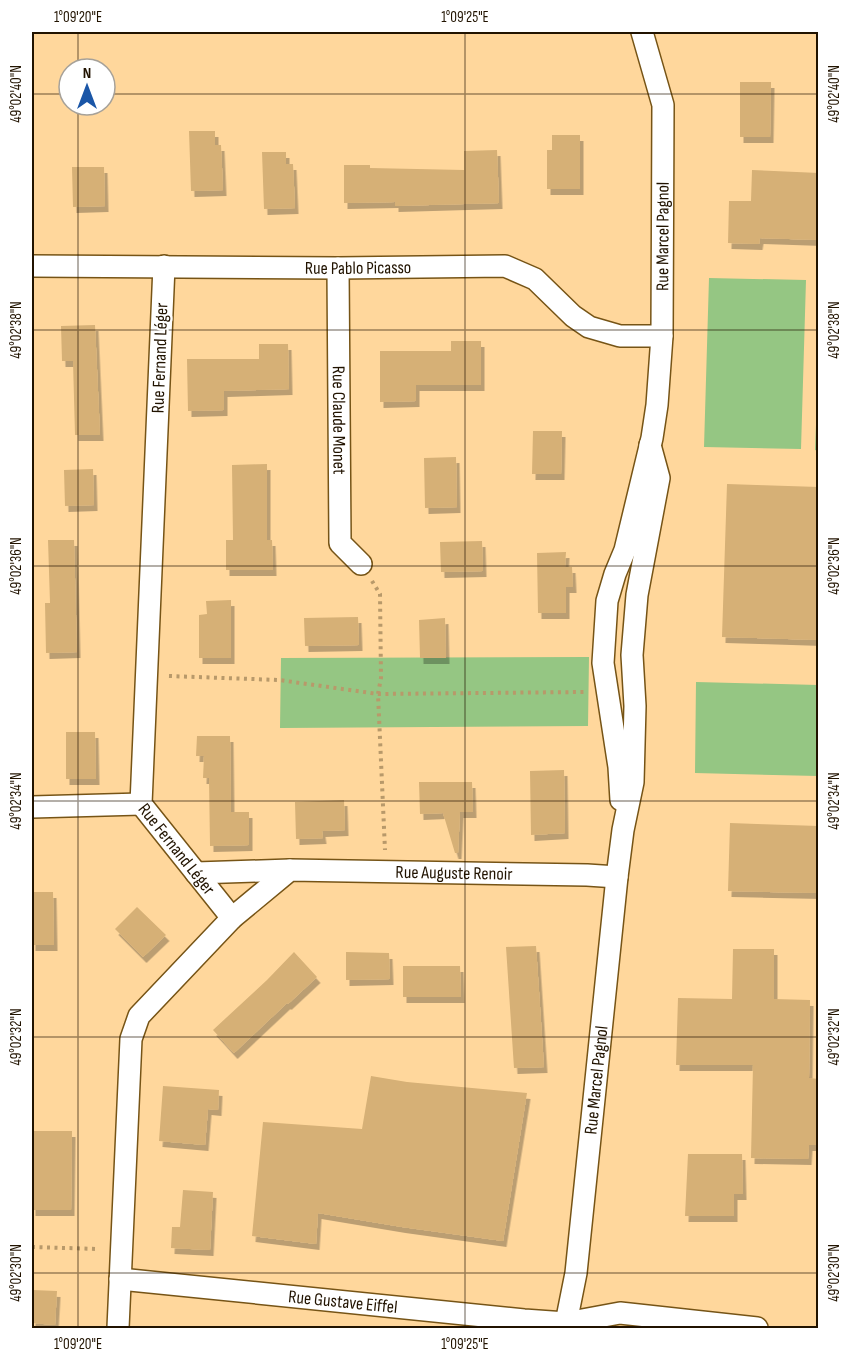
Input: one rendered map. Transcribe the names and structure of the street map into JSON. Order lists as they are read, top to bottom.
{
  "streets": {
    "street": [
      "Rue Marcel Pagnol",
      "Rue Pablo Picasso",
      "Rue Fernand Léger",
      "Rue Claude Monet",
      "Rue Auguste Renoir",
      "Rue Gustave Eiffel"
    ]
  },
  "crossings": [
    ["Rue Marcel Pagnol", "Rue Pablo Picasso"],
    ["Rue Marcel Pagnol", "Rue Auguste Renoir"],
    ["Rue Marcel Pagnol", "Rue Gustave Eiffel"],
    ["Rue Pablo Picasso", "Rue Fernand Léger"],
    ["Rue Pablo Picasso", "Rue Claude Monet"],
    ["Rue Fernand Léger", "Rue Auguste Renoir"]
  ],
  "north": "top",
  "coordinates": [
    "1°09'20\"E",
    "1°09'25\"E",
    "49°02'40\"N",
    "49°02'38\"N",
    "49°02'36\"N",
    "49°02'34\"N",
    "49°02'32\"N",
    "49°02'30\"N"
  ]
}
